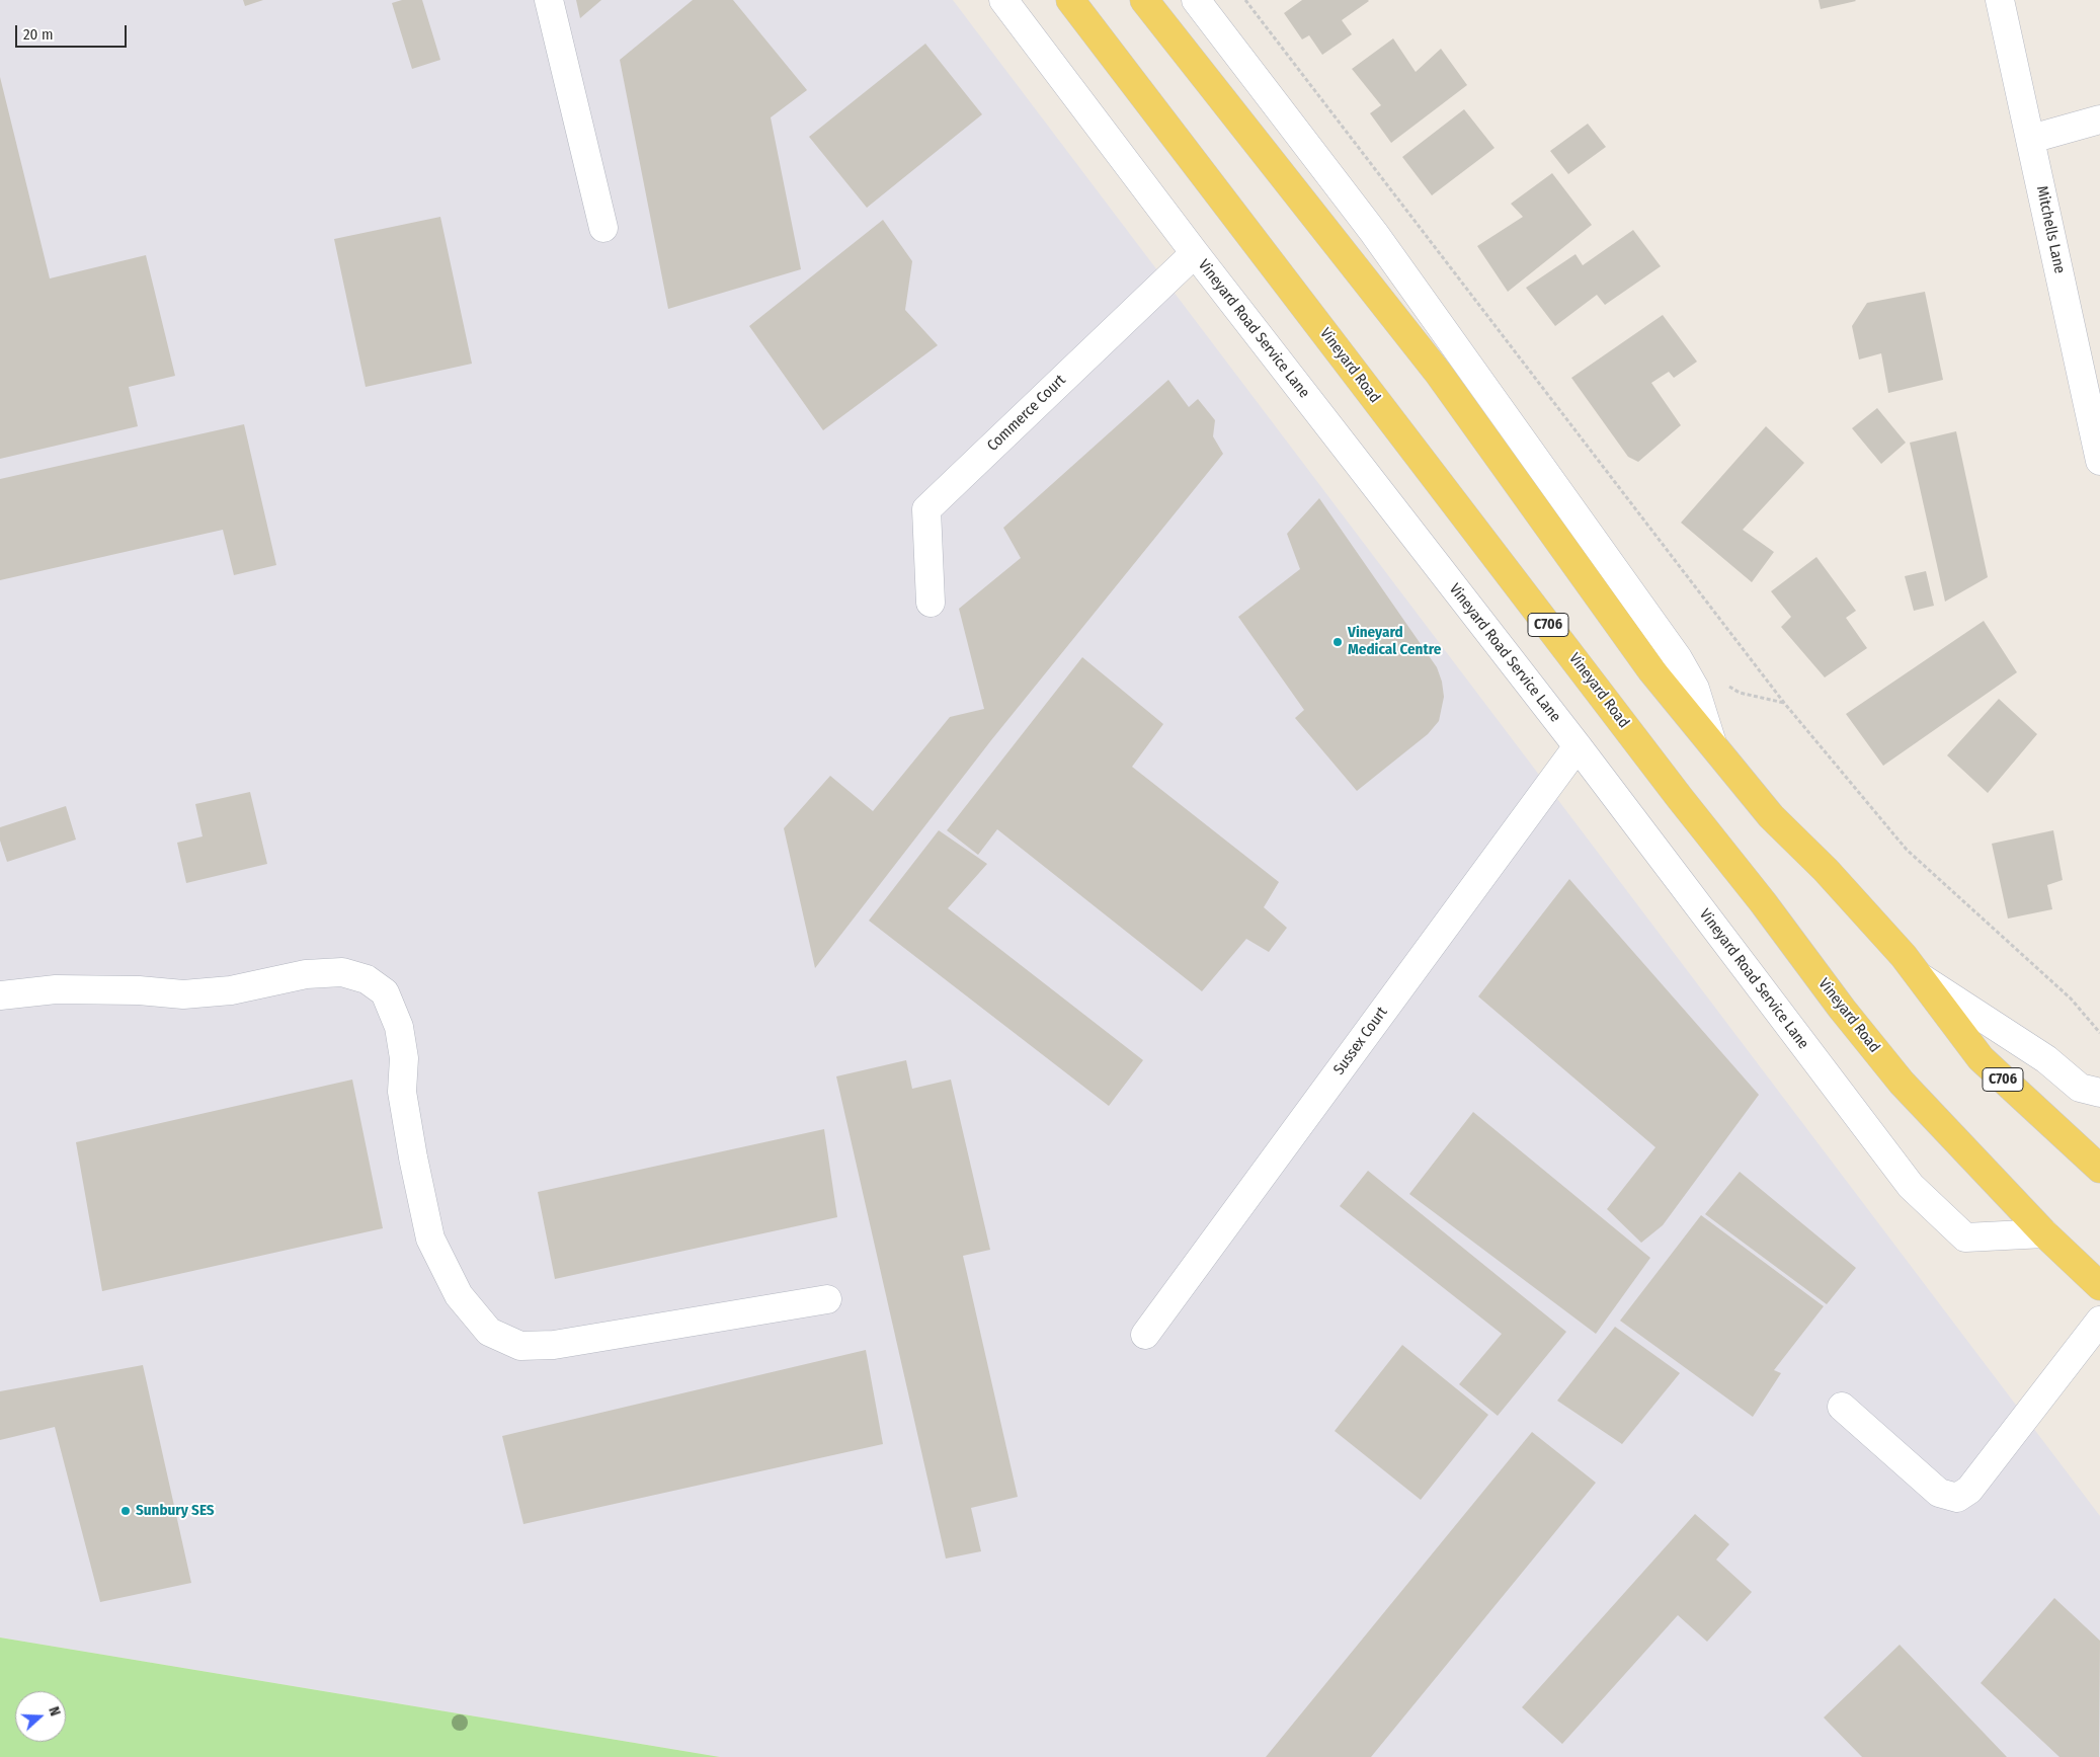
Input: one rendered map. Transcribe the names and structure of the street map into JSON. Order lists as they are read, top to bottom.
{
  "streets": {
    "main road": ["Vineyard Road", "C706"],
    "street": [
      "Mitchells Lane",
      "Vineyard Road Service Lane",
      "Commerce Court",
      "Sussex Court"
    ]
  },
  "crossings": [
    ["Vineyard Road Service Lane", "Vineyard Road"],
    ["Vineyard Road Service Lane", "Commerce Court"],
    ["Vineyard Road Service Lane", "Sussex Court"]
  ],
  "places": ["Vineyard Medical Centre", "Sunbury SES"],
  "scale_bar": "20 m",
  "north": "right"
}
